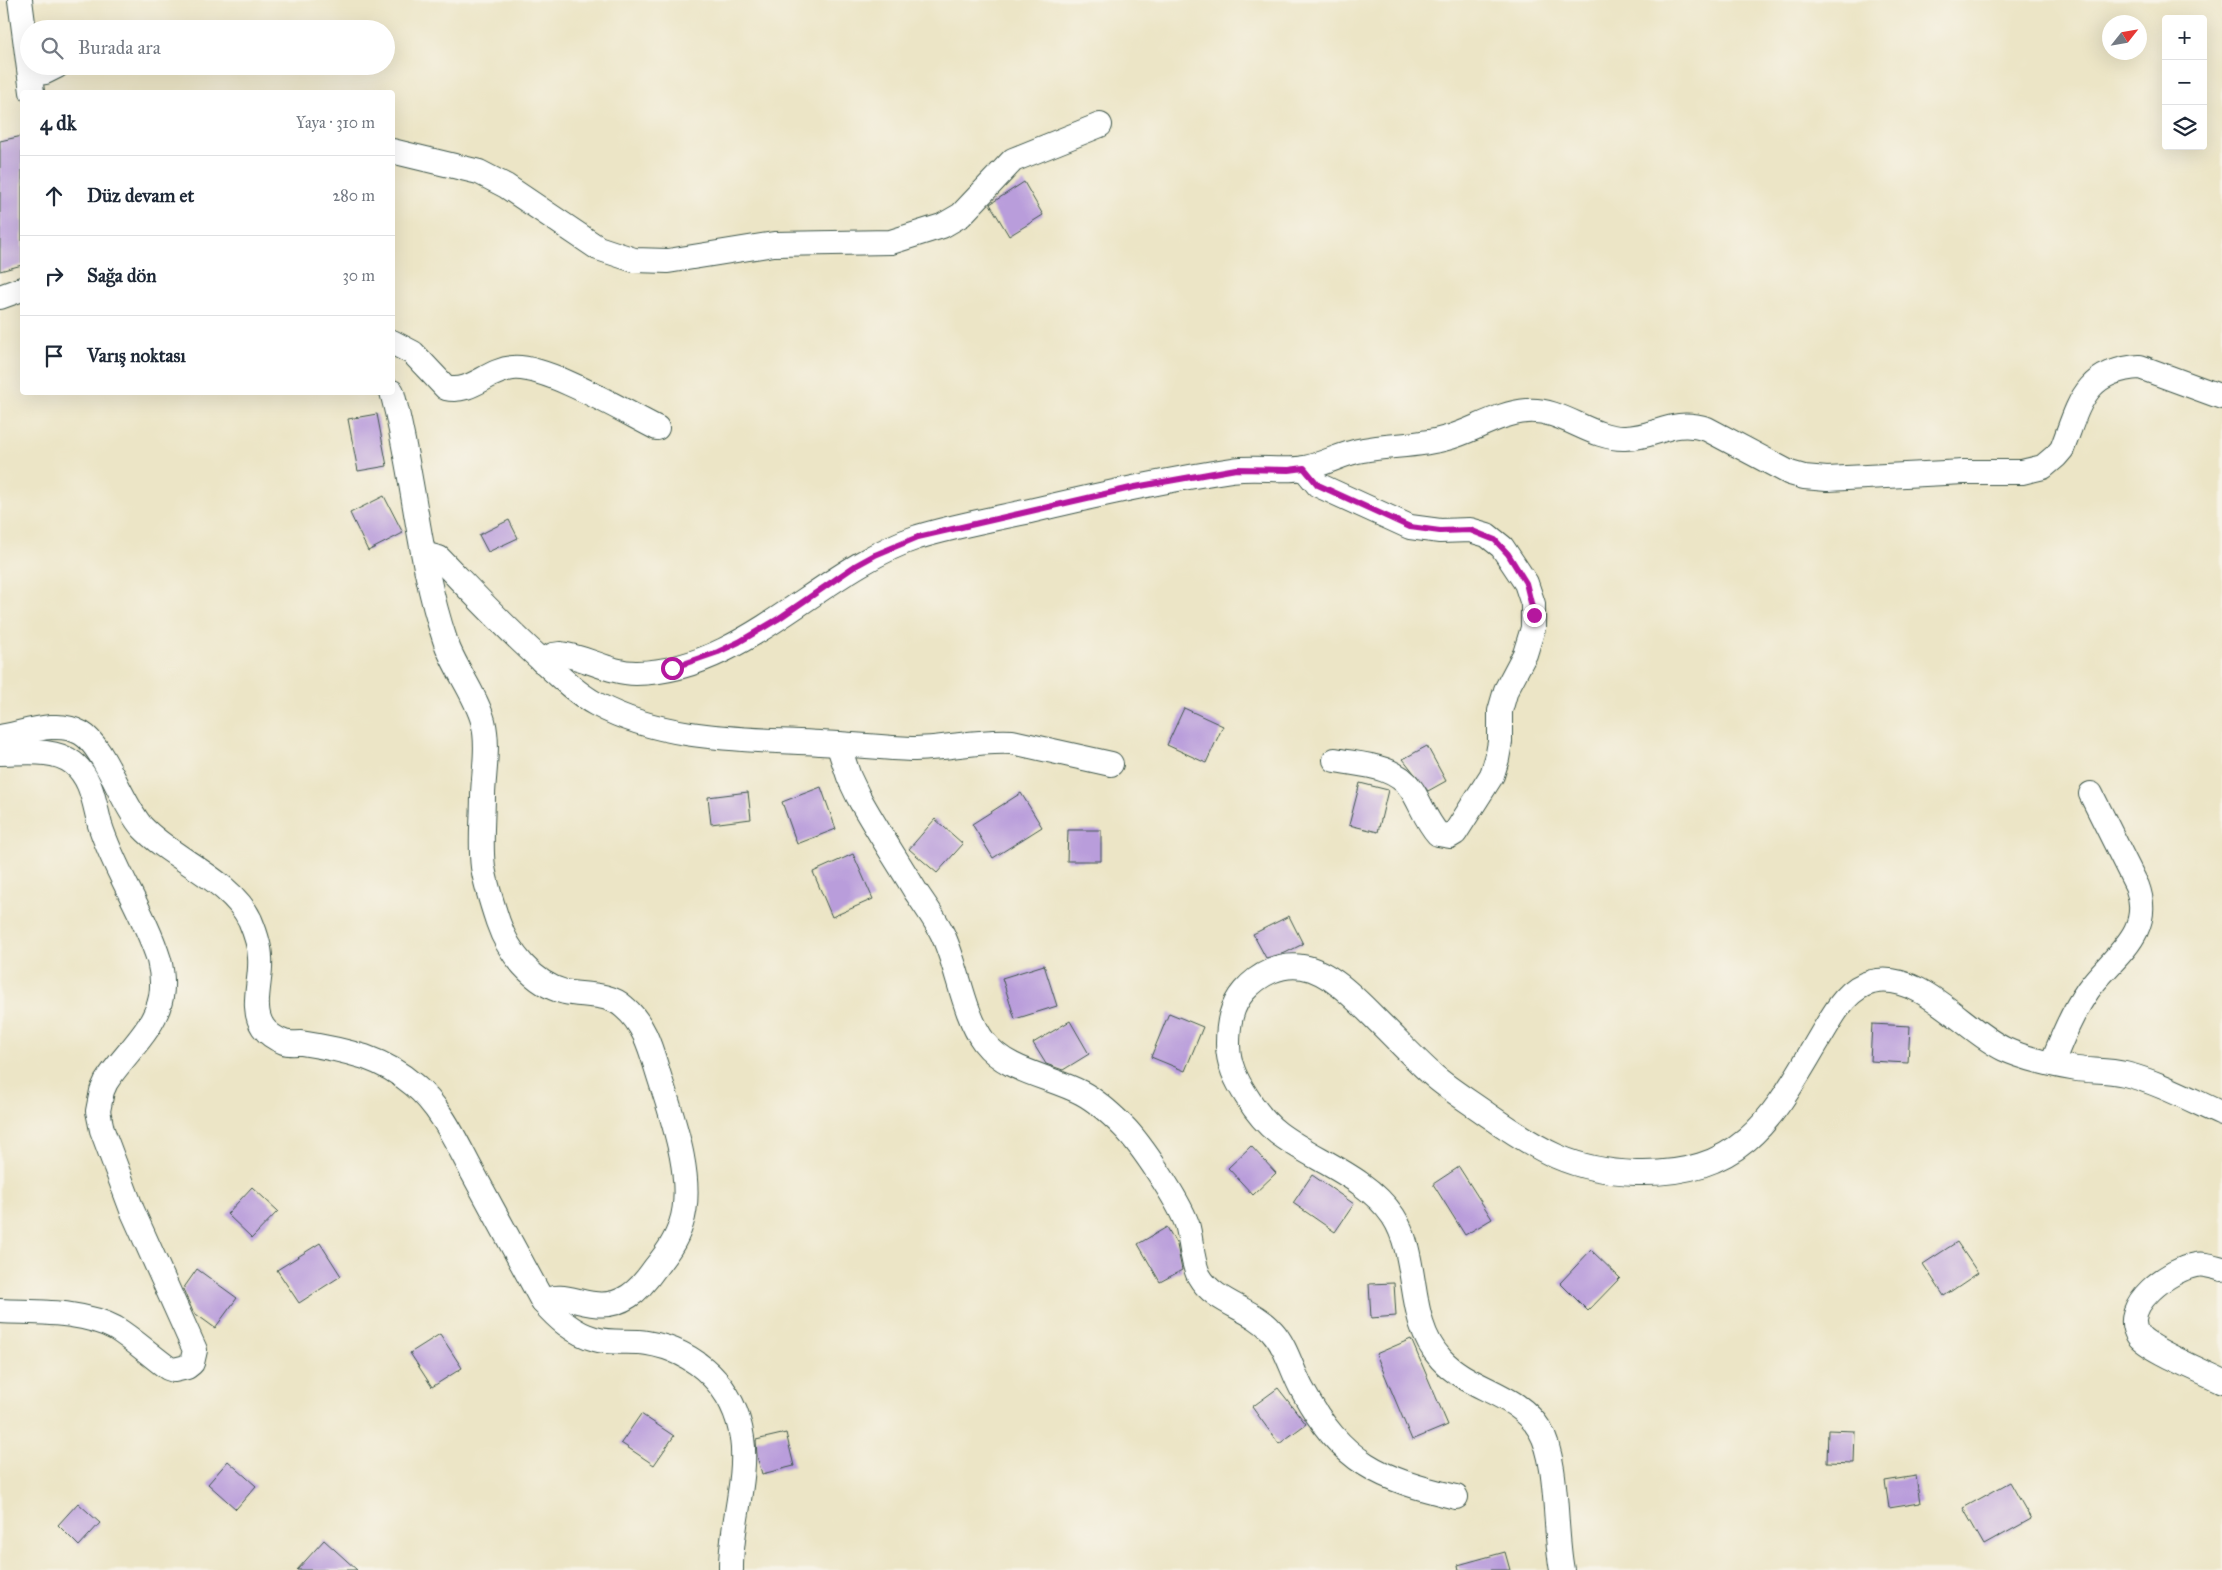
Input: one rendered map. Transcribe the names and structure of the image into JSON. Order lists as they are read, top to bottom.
{
  "north": "top right",
  "page": {
    "map_buttons": ["+", "−"],
    "search": "Burada ara",
    "heading": ["4 dk", "Yaya · 310 m"],
    "list": [
      ["Düz devam et", "280 m"],
      ["Sağa dön", "30 m"],
      "Varış noktası"
    ]
  }
}
